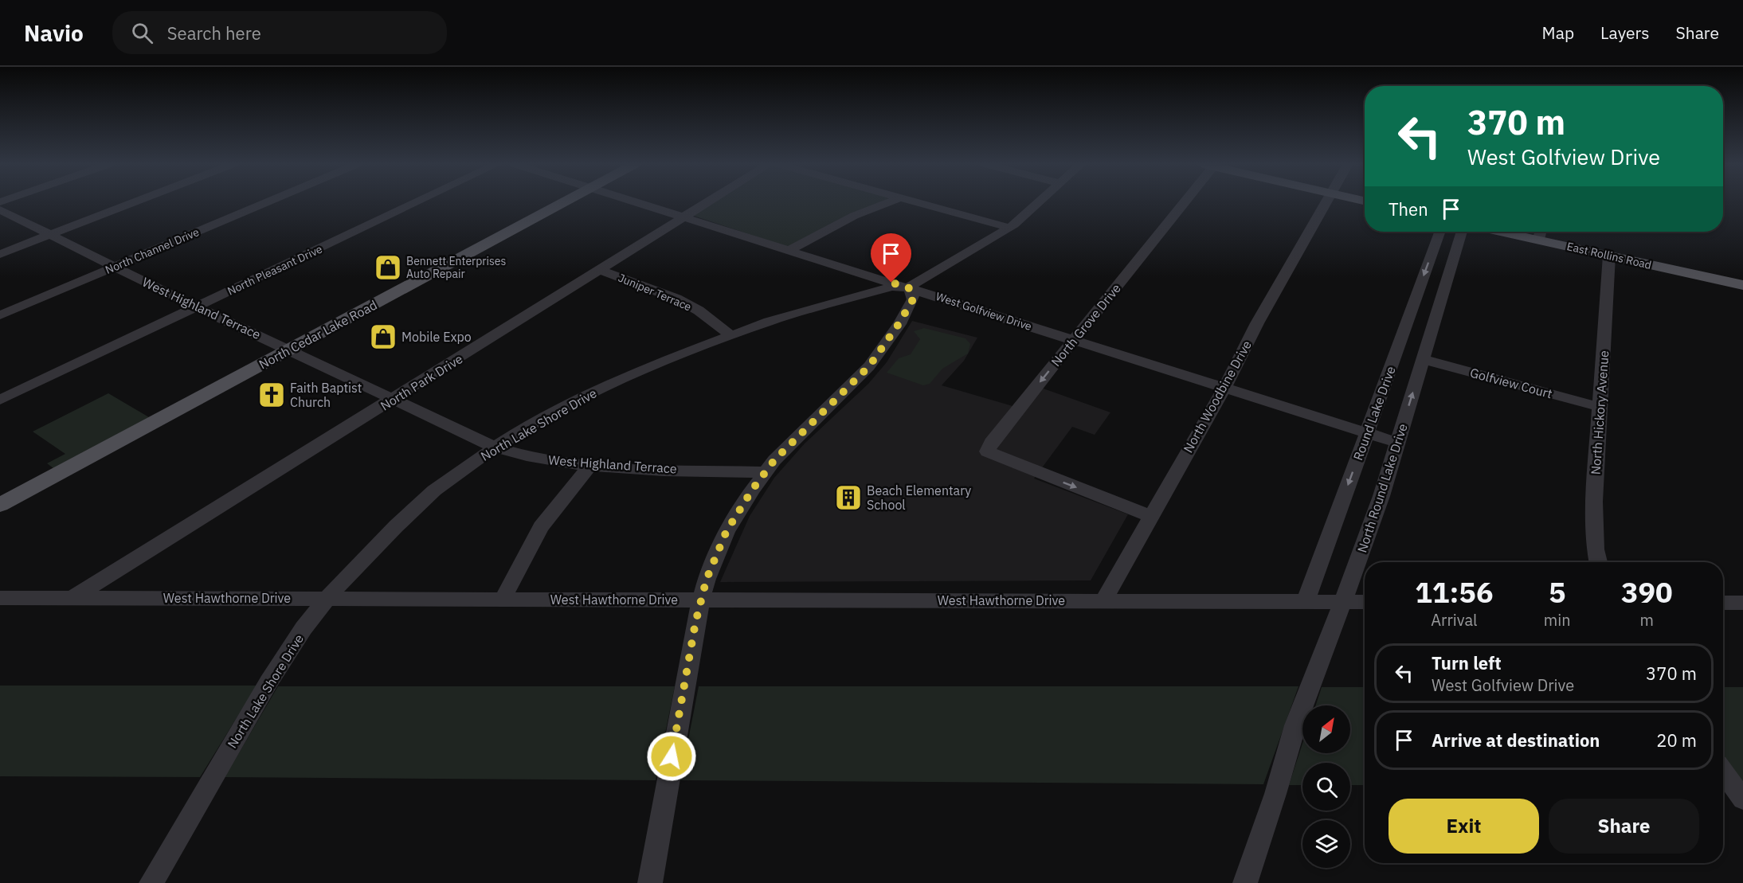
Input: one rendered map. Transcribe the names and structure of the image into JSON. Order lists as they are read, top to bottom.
{
  "streets": {
    "main road": ["East Rollins Road", "North Cedar Lake Road"],
    "street": [
      "North Channel Drive",
      "North Pleasant Drive",
      "Juniper Terrace",
      "West Highland Terrace",
      "West Golfview Drive",
      "North Grove Drive",
      "North Park Drive",
      "Golfview Court",
      "North Woodbine Drive",
      "North Hickory Avenue",
      "Round Lake Drive",
      "North Lake Shore Drive",
      "North Round Lake Drive",
      "West Hawthorne Drive"
    ]
  },
  "crossings": [
    ["North Channel Drive", "West Highland Terrace"],
    ["East Rollins Road", "North Hickory Avenue"],
    ["North Pleasant Drive", "West Highland Terrace"],
    ["Juniper Terrace", "North Park Drive"],
    ["Juniper Terrace", "North Lake Shore Drive"],
    ["West Highland Terrace", "North Cedar Lake Road"],
    ["West Highland Terrace", "North Park Drive"],
    ["West Highland Terrace", "North Lake Shore Drive"],
    ["West Golfview Drive", "North Grove Drive"],
    ["West Golfview Drive", "North Park Drive"],
    ["West Golfview Drive", "North Woodbine Drive"],
    ["West Golfview Drive", "Round Lake Drive"],
    ["West Golfview Drive", "North Lake Shore Drive"],
    ["West Golfview Drive", "North Round Lake Drive"],
    ["North Grove Drive", "North Woodbine Drive"],
    ["North Park Drive", "West Hawthorne Drive"],
    ["Golfview Court", "North Hickory Avenue"],
    ["Golfview Court", "North Round Lake Drive"],
    ["North Woodbine Drive", "West Hawthorne Drive"],
    ["Round Lake Drive", "West Hawthorne Drive"],
    ["North Lake Shore Drive", "West Hawthorne Drive"],
    ["North Round Lake Drive", "West Hawthorne Drive"]
  ],
  "one_way": ["Round Lake Drive"],
  "places": {
    "shop": ["Bennett Enterprises Auto Repair", "Mobile Expo"],
    "church": ["Faith Baptist Church"],
    "building": ["Beach Elementary School"]
  },
  "north": "top right",
  "page": {
    "header": "Navio",
    "search": "Search here",
    "nav": ["Map", "Layers", "Share"],
    "turn": ["370 m", "West Golfview Drive"],
    "then": "Then",
    "eta": [
      "11:56",
      "Arrival",
      "5",
      "min",
      "390",
      "m"
    ],
    "list": [
      {
        "name": "Turn left",
        "note": "West Golfview Drive",
        "value": "370 m"
      },
      {
        "name": "Arrive at destination",
        "value": "20 m"
      }
    ],
    "buttons": ["Exit", "Share"]
  }
}
